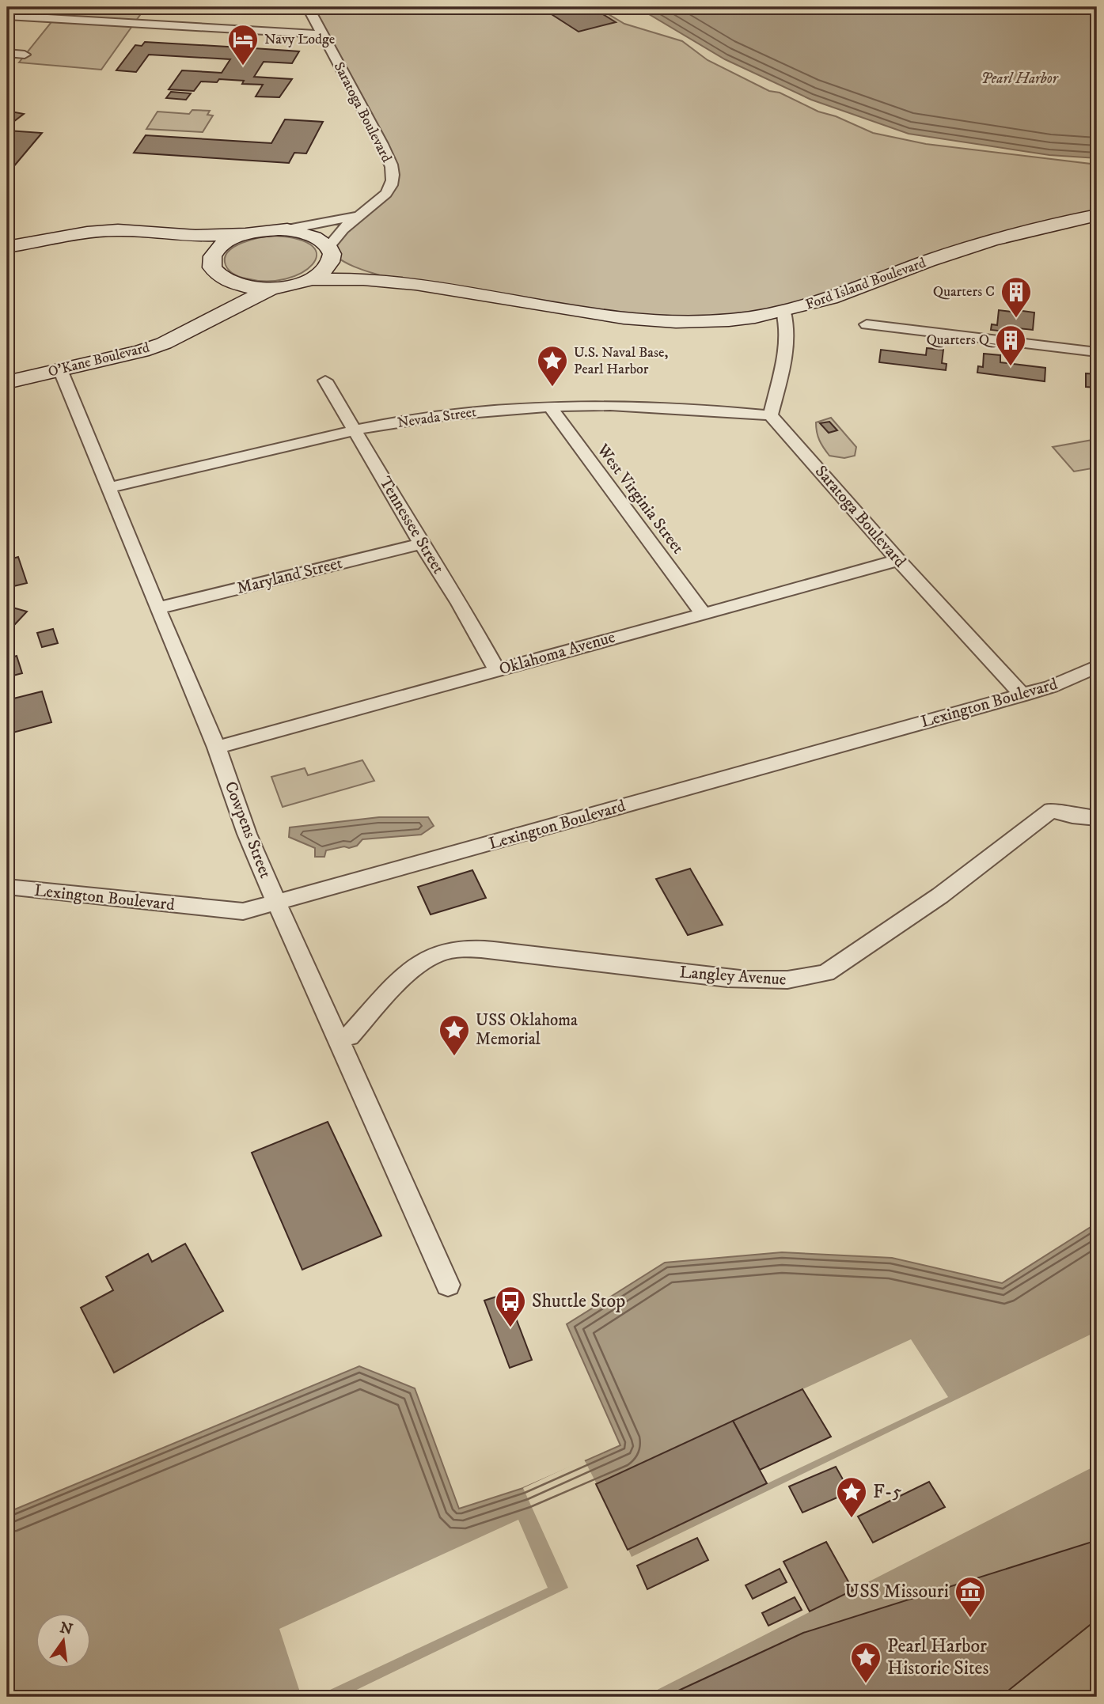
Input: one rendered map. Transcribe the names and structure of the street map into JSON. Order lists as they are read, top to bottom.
{
  "streets": {
    "street": [
      "Saratoga Boulevard",
      "Ford Island Boulevard",
      "O'Kane Boulevard",
      "Nevada Street",
      "West Virginia Street",
      "Tennessee Street",
      "Maryland Street",
      "Oklahoma Avenue",
      "Lexington Boulevard",
      "Cowpens Street",
      "Langley Avenue"
    ]
  },
  "crossings": [
    ["Saratoga Boulevard", "Ford Island Boulevard"],
    ["Saratoga Boulevard", "Nevada Street"],
    ["Saratoga Boulevard", "Oklahoma Avenue"],
    ["Saratoga Boulevard", "Lexington Boulevard"],
    ["O'Kane Boulevard", "Cowpens Street"],
    ["Nevada Street", "West Virginia Street"],
    ["Nevada Street", "Tennessee Street"],
    ["Nevada Street", "Cowpens Street"],
    ["West Virginia Street", "Oklahoma Avenue"],
    ["Tennessee Street", "Maryland Street"],
    ["Tennessee Street", "Oklahoma Avenue"],
    ["Maryland Street", "Cowpens Street"],
    ["Oklahoma Avenue", "Cowpens Street"],
    ["Lexington Boulevard", "Cowpens Street"]
  ],
  "water": ["Pearl Harbor"],
  "places": {
    "hotel": ["Navy Lodge"],
    "building": ["Quarters C", "Quarters Q"],
    "place": [
      "U.S. Naval Base, Pearl Harbor",
      "USS Oklahoma Memorial",
      "F-5",
      "Pearl Harbor Historic Sites"
    ],
    "bus stop": ["Shuttle Stop"],
    "museum": ["USS Missouri"]
  },
  "north": "top"
}
